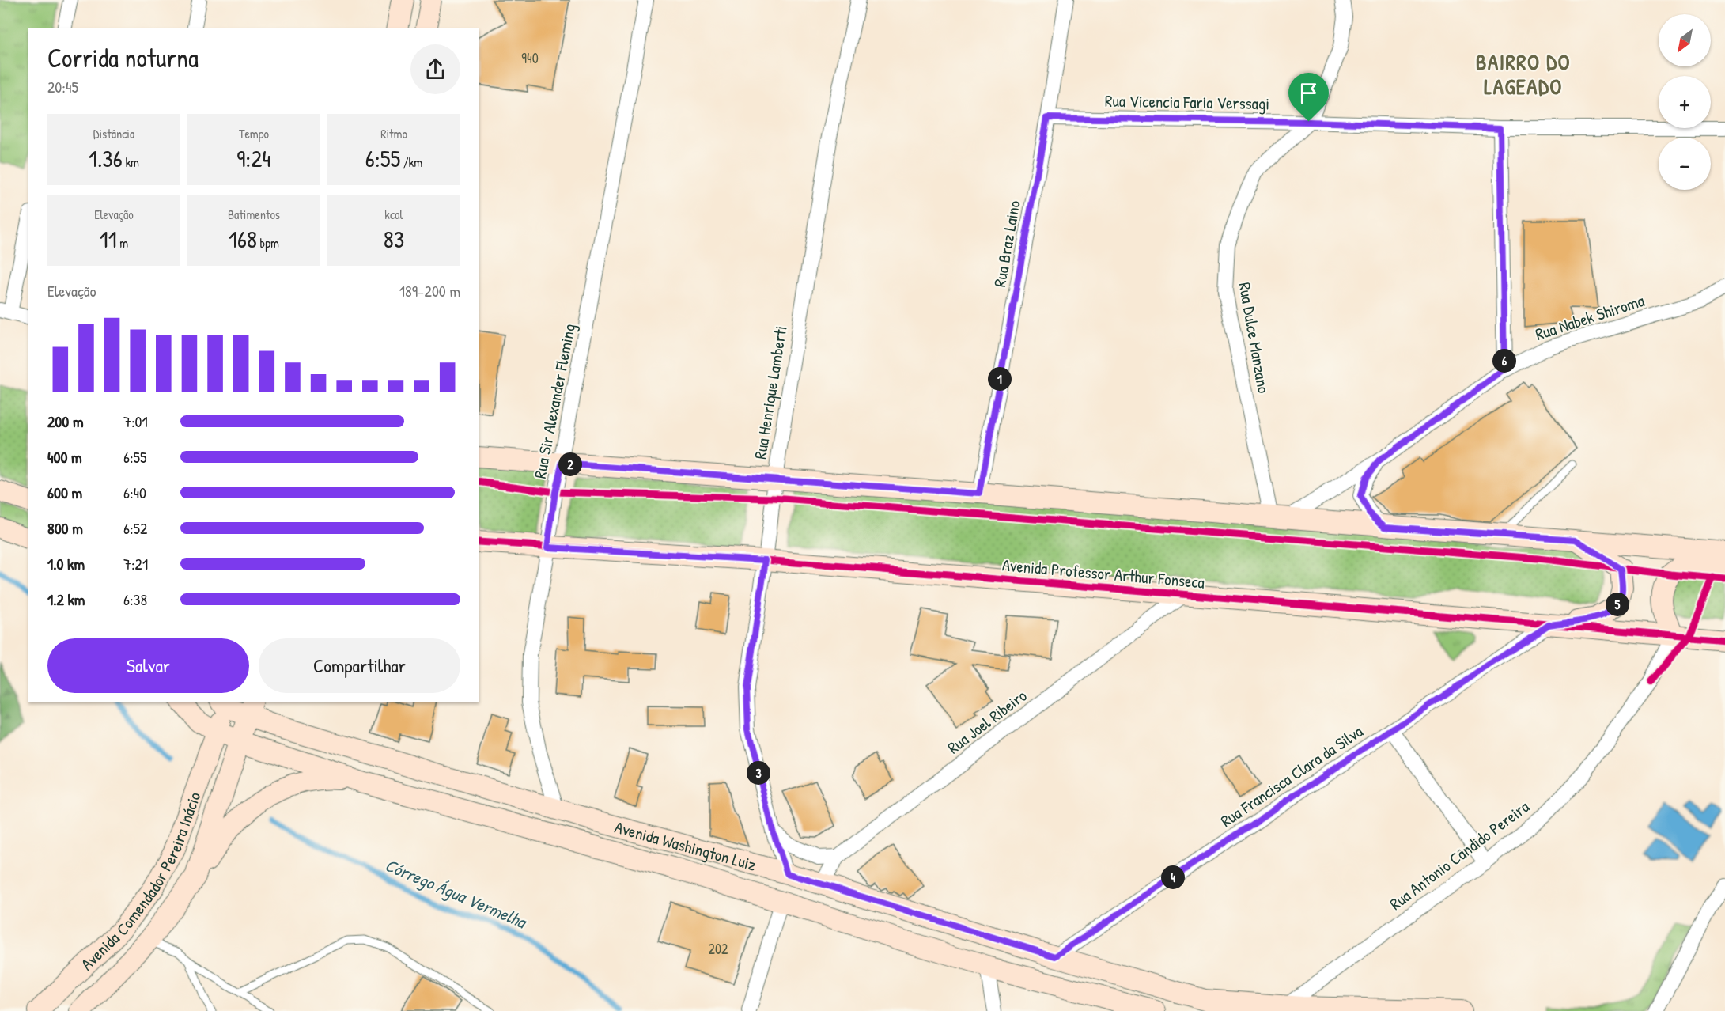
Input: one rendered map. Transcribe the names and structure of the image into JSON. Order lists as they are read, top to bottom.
{
  "streets": {
    "main road": ["Avenida Professor Arthur Fonseca", "Avenida Washington Luiz", "Avenida Comendador Pereira Inácio"],
    "street": [
      "Rua Vicencia Faria Verssagi",
      "Rua Braz Laino",
      "Rua Nabek Shiroma",
      "Rua Dulce Manzano",
      "Rua Henrique Lamberti",
      "Rua Sir Alexander Fleming",
      "Rua Joel Ribeiro",
      "Rua Francisca Clara da Silva",
      "Rua Antonio Cândido Pereira"
    ]
  },
  "crossings": [
    ["Rua Vicencia Faria Verssagi", "Rua Braz Laino"],
    ["Rua Vicencia Faria Verssagi", "Rua Dulce Manzano"],
    ["Rua Nabek Shiroma", "Rua Dulce Manzano"],
    ["Rua Henrique Lamberti", "Avenida Professor Arthur Fonseca"],
    ["Rua Henrique Lamberti", "Avenida Washington Luiz"],
    ["Rua Sir Alexander Fleming", "Avenida Professor Arthur Fonseca"],
    ["Rua Sir Alexander Fleming", "Avenida Washington Luiz"],
    ["Avenida Professor Arthur Fonseca", "Rua Joel Ribeiro"],
    ["Avenida Professor Arthur Fonseca", "Rua Francisca Clara da Silva"],
    ["Avenida Professor Arthur Fonseca", "Rua Antonio Cândido Pereira"],
    ["Rua Joel Ribeiro", "Avenida Washington Luiz"],
    ["Rua Francisca Clara da Silva", "Avenida Washington Luiz"],
    ["Avenida Washington Luiz", "Rua Antonio Cândido Pereira"],
    ["Avenida Washington Luiz", "Avenida Comendador Pereira Inácio"]
  ],
  "districts": ["BAIRRO DO LAGEADO"],
  "water": ["Córrego Água Vermelha"],
  "house_numbers": ["940", "202"],
  "north": "bottom left",
  "page": {
    "map_buttons": ["+", "−"],
    "heading": ["Corrida noturna", "20:45"],
    "stats": [
      ["Distância", "1.36 km"],
      ["Tempo", "9:24"],
      ["Ritmo", "6:55 /km"],
      ["Elevação", "11 m"],
      ["Batimentos", "168 bpm"],
      ["kcal", "83"]
    ],
    "chart": ["Elevação", "189–200 m"],
    "pins": [
      "6",
      "1",
      "2",
      "5",
      "3",
      "4"
    ],
    "list": [
      {
        "name": "200 m",
        "note": "7:01"
      },
      {
        "name": "400 m",
        "note": "6:55"
      },
      {
        "name": "600 m",
        "note": "6:40"
      },
      {
        "name": "800 m",
        "note": "6:52"
      },
      {
        "name": "1.0 km",
        "note": "7:21"
      },
      {
        "name": "1.2 km",
        "note": "6:38"
      }
    ],
    "buttons": ["Salvar", "Compartilhar"]
  }
}
